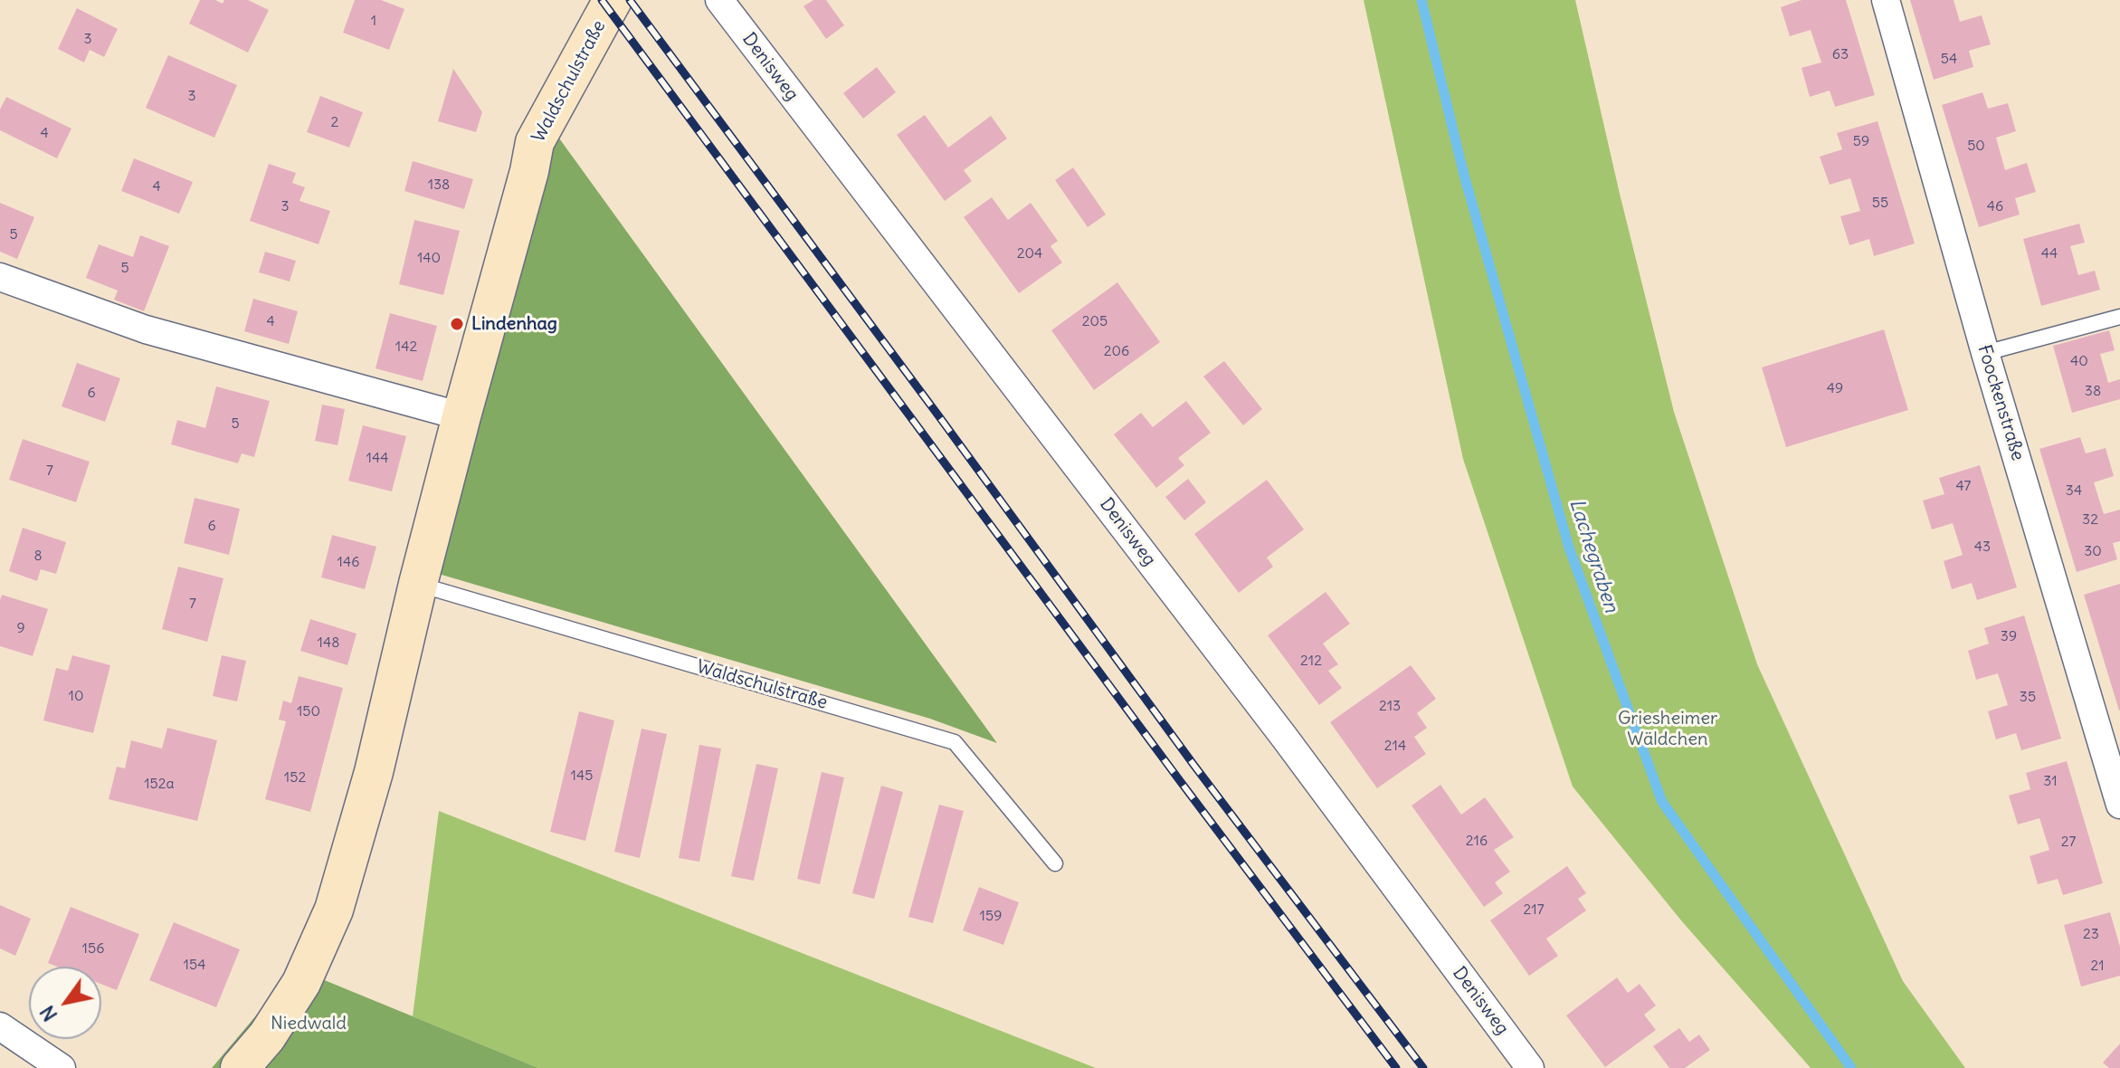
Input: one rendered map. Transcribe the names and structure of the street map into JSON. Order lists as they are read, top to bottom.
{
  "streets": {
    "street": ["Denisweg", "Waldschulstraße", "Foockenstraße"]
  },
  "water": ["Lachegraben"],
  "parks": ["Griesheimer Wäldchen", "Niedwald"],
  "places": ["Lindenhag"],
  "house_numbers": [
    "1",
    "3",
    "63",
    "54",
    "3",
    "2",
    "4",
    "59",
    "50",
    "138",
    "4",
    "55",
    "3",
    "46",
    "5",
    "204",
    "44",
    "140",
    "5",
    "4",
    "205",
    "142",
    "206",
    "40",
    "49",
    "38",
    "6",
    "5",
    "144",
    "7",
    "47",
    "34",
    "32",
    "6",
    "43",
    "30",
    "8",
    "146",
    "7",
    "9",
    "39",
    "148",
    "212",
    "10",
    "35",
    "213",
    "150",
    "214",
    "145",
    "152",
    "31",
    "152a",
    "216",
    "27",
    "217",
    "159",
    "23",
    "156",
    "154",
    "21"
  ],
  "north": "bottom left"
}
